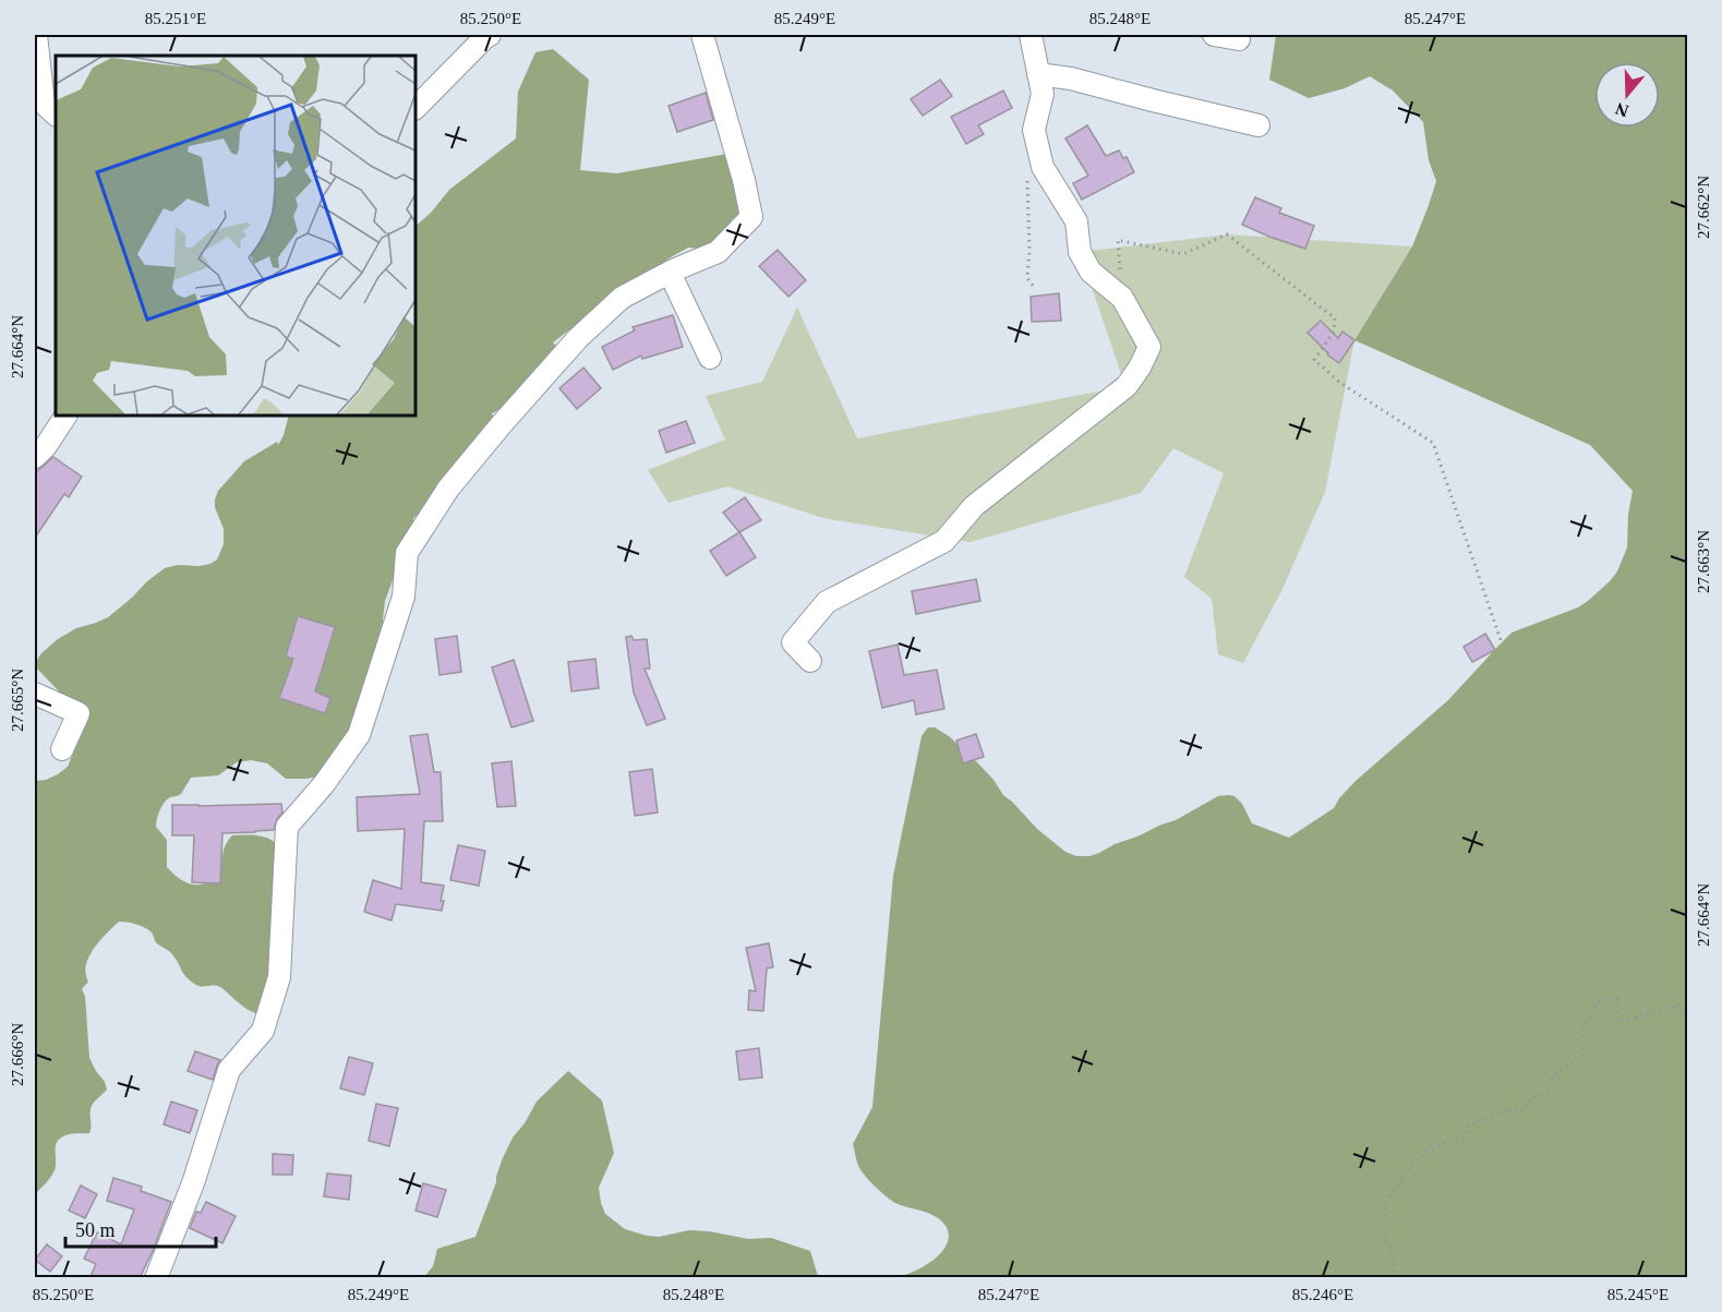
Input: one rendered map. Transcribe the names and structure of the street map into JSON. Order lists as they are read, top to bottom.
{
  "scale_bar": "50 m",
  "north": "bottom",
  "coordinates": [
    "85.251°E",
    "85.250°E",
    "85.249°E",
    "85.248°E",
    "85.247°E",
    "27.662°N",
    "27.664°N",
    "27.663°N",
    "27.665°N",
    "27.666°N",
    "85.246°E",
    "85.245°E"
  ]
}
